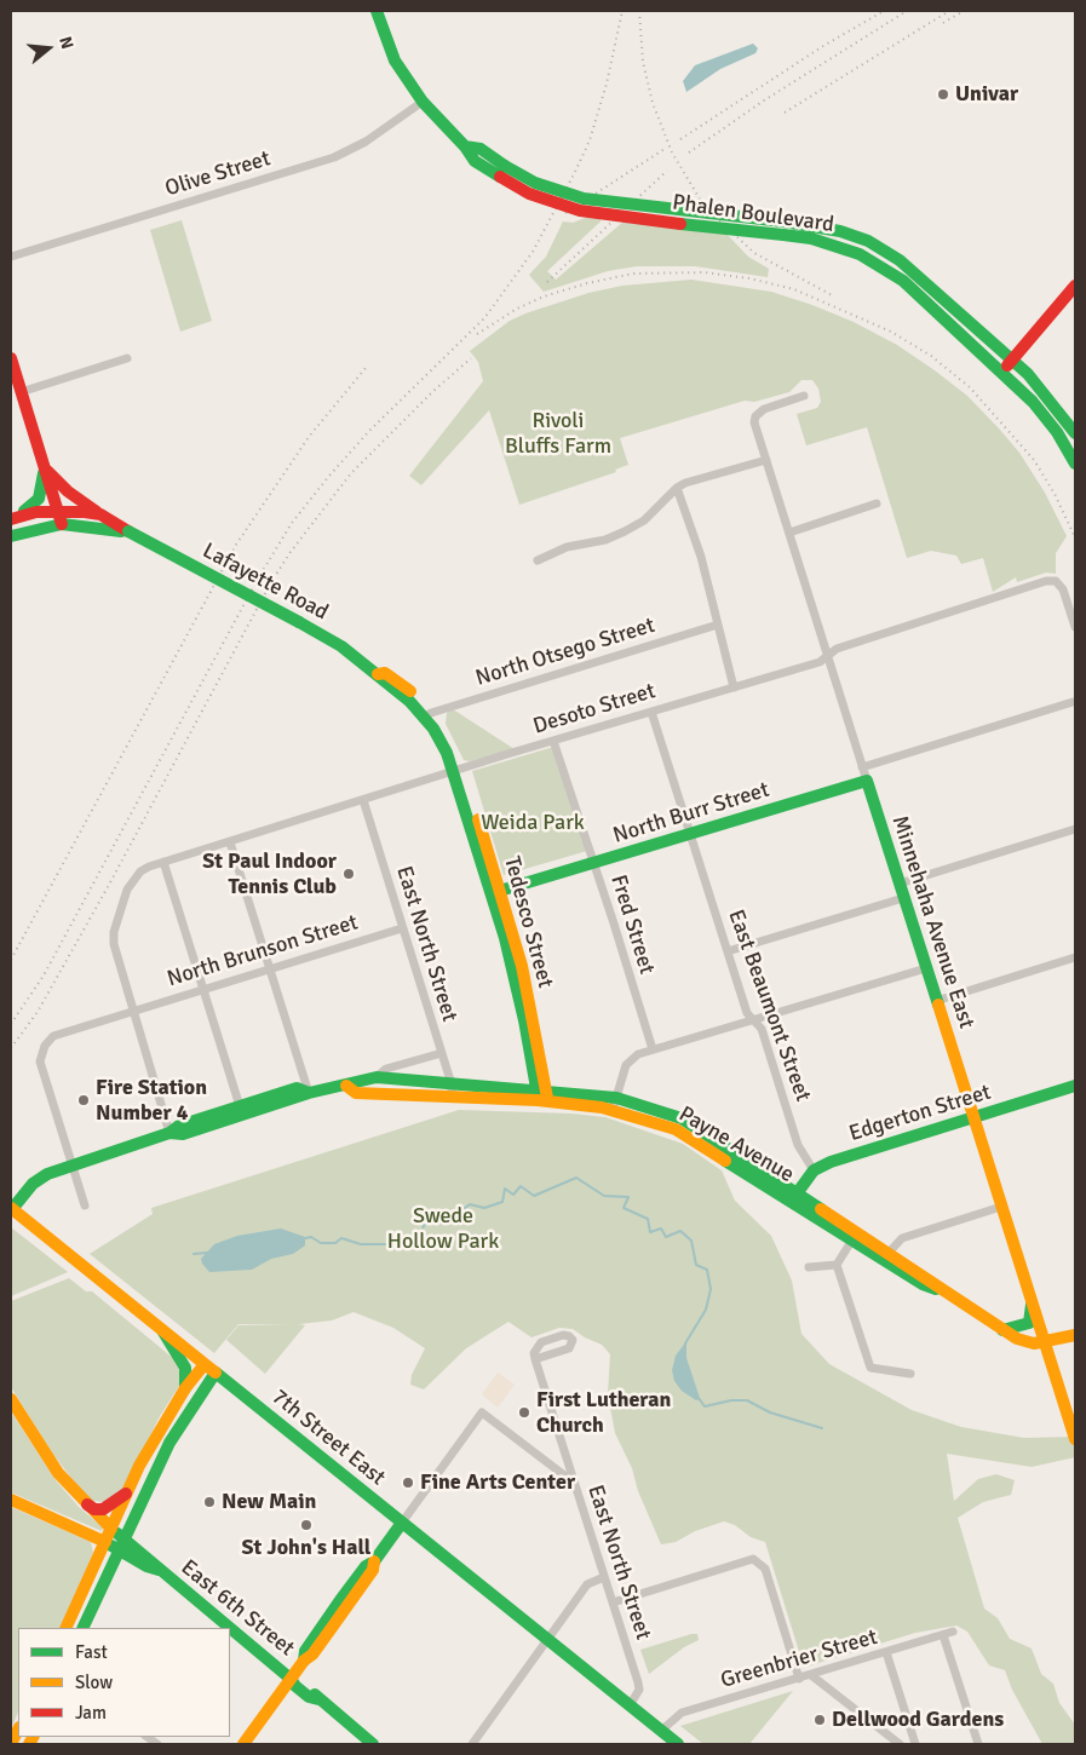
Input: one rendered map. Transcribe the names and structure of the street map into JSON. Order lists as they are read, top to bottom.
{
  "streets": {
    "main road": [
      "Phalen Boulevard",
      "Lafayette Road",
      "North Burr Street",
      "Tedesco Street",
      "Minnehaha Avenue East",
      "Edgerton Street",
      "Payne Avenue",
      "7th Street East",
      "East 6th Street"
    ],
    "street": [
      "Olive Street",
      "North Otsego Street",
      "Desoto Street",
      "Fred Street",
      "East North Street",
      "North Brunson Street",
      "East Beaumont Street",
      "Greenbrier Street"
    ]
  },
  "crossings": [
    ["Olive Street", "Phalen Boulevard"],
    ["Lafayette Road", "North Otsego Street"],
    ["Lafayette Road", "Tedesco Street"],
    ["Desoto Street", "Tedesco Street"],
    ["Desoto Street", "Minnehaha Avenue East"],
    ["Desoto Street", "Fred Street"],
    ["Desoto Street", "East North Street"],
    ["Desoto Street", "North Brunson Street"],
    ["Desoto Street", "East Beaumont Street"],
    ["North Burr Street", "Tedesco Street"],
    ["North Burr Street", "Minnehaha Avenue East"],
    ["North Burr Street", "Fred Street"],
    ["North Burr Street", "East Beaumont Street"],
    ["Tedesco Street", "Payne Avenue"],
    ["Minnehaha Avenue East", "Edgerton Street"],
    ["Minnehaha Avenue East", "Payne Avenue"],
    ["East North Street", "North Brunson Street"],
    ["East North Street", "Payne Avenue"],
    ["East North Street", "7th Street East"],
    ["North Brunson Street", "Payne Avenue"],
    ["East Beaumont Street", "Edgerton Street"],
    ["Edgerton Street", "Payne Avenue"],
    ["Payne Avenue", "7th Street East"],
    ["7th Street East", "Greenbrier Street"]
  ],
  "parks": ["Rivoli Bluffs Farm", "Weida Park", "Swede Hollow Park"],
  "places": [
    "Univar",
    "St Paul Indoor Tennis Club",
    "Fire Station Number 4",
    "First Lutheran Church",
    "Fine Arts Center",
    "New Main",
    "St John's Hall",
    "Dellwood Gardens"
  ],
  "legend": ["Fast", "Slow", "Jam"],
  "north": "right"
}
